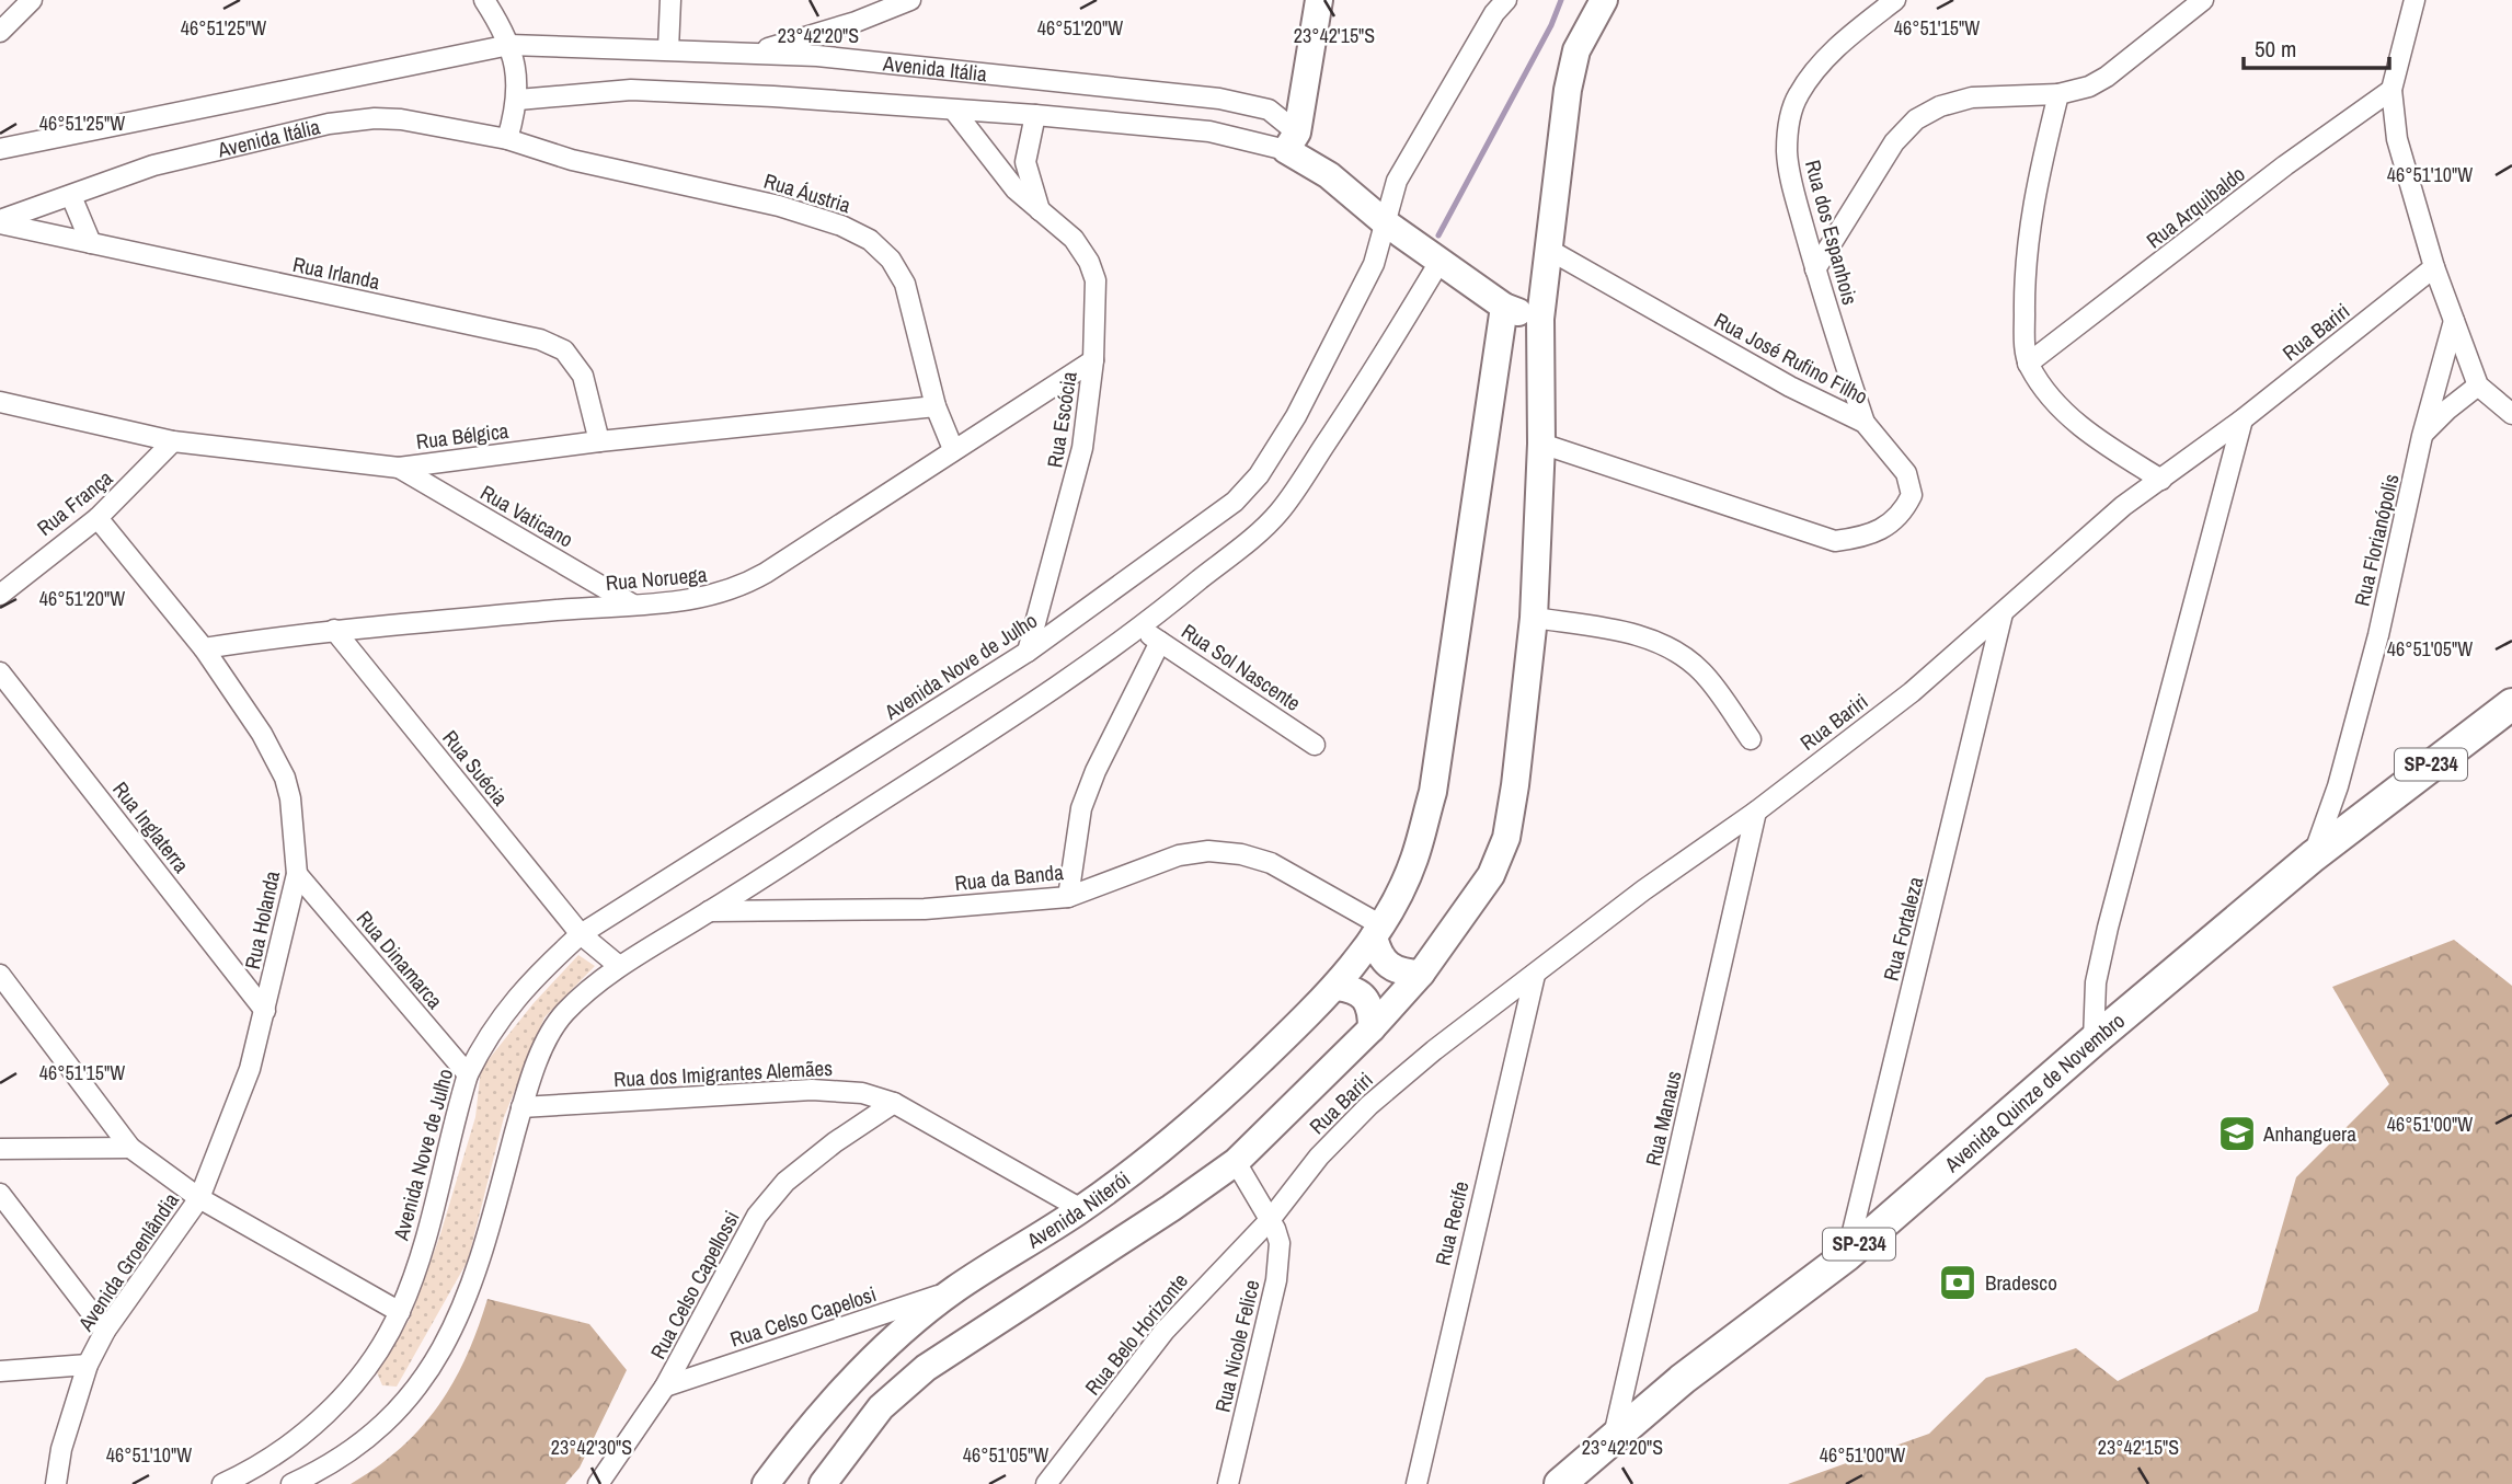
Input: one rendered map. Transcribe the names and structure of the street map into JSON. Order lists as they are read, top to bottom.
{
  "streets": {
    "main road": [
      "Avenida Itália",
      "SP-234",
      "Avenida Quinze de Novembro",
      "Avenida Niterói"
    ],
    "street": [
      "Rua Áustria",
      "Rua Arquibaldo",
      "Rua dos Espanhois",
      "Rua Irlanda",
      "Rua Bariri",
      "Rua José Rufino Filho",
      "Rua Escócia",
      "Rua Bélgica",
      "Rua França",
      "Rua Vaticano",
      "Rua Florianópolis",
      "Rua Noruega",
      "Avenida Nove de Julho",
      "Rua Sol Nascente",
      "Rua Suécia",
      "Rua Inglaterra",
      "Rua da Banda",
      "Rua Holanda",
      "Rua Fortaleza",
      "Rua Dinamarca",
      "Rua dos Imigrantes Alemães",
      "Rua Manaus",
      "Rua Recife",
      "Avenida Groenlândia",
      "Rua Celso Capellossi",
      "Rua Celso Capelosi",
      "Rua Belo Horizonte",
      "Rua Nicole Felice"
    ]
  },
  "crossings": [
    ["Avenida Itália", "Rua Áustria"],
    ["Avenida Itália", "Rua Irlanda"],
    ["Avenida Itália", "Rua Escócia"],
    ["Avenida Itália", "Avenida Nove de Julho"],
    ["Avenida Itália", "Avenida Niterói"],
    ["Rua Áustria", "Rua Bélgica"],
    ["Rua Áustria", "Rua Noruega"],
    ["Rua dos Espanhois", "Rua José Rufino Filho"],
    ["Rua Irlanda", "Rua Bélgica"],
    ["Rua Bariri", "Rua Fortaleza"],
    ["Rua Bariri", "Rua Manaus"],
    ["Rua Bariri", "Rua Recife"],
    ["Rua Bariri", "Rua Belo Horizonte"],
    ["Rua Bariri", "Rua Nicole Felice"],
    ["Rua Escócia", "Rua Noruega"],
    ["Rua Escócia", "Avenida Nove de Julho"],
    ["Rua Bélgica", "Rua França"],
    ["Rua Bélgica", "Rua Vaticano"],
    ["Rua França", "Rua Holanda"],
    ["Rua Vaticano", "Rua Noruega"],
    ["Rua Florianópolis", "Avenida Quinze de Novembro"],
    ["Rua Noruega", "Rua Suécia"],
    ["Rua Noruega", "Rua Holanda"],
    ["Avenida Nove de Julho", "Rua Suécia"],
    ["Avenida Nove de Julho", "Rua Dinamarca"],
    ["Avenida Nove de Julho", "Avenida Groenlândia"],
    ["Rua Inglaterra", "Rua Holanda"],
    ["Rua da Banda", "Avenida Niterói"],
    ["Rua Holanda", "Rua Dinamarca"],
    ["Rua Holanda", "Avenida Groenlândia"],
    ["Rua Fortaleza", "Avenida Quinze de Novembro"],
    ["Rua dos Imigrantes Alemães", "Avenida Niterói"],
    ["Rua dos Imigrantes Alemães", "Rua Celso Capellossi"],
    ["Avenida Quinze de Novembro", "Rua Manaus"],
    ["Avenida Niterói", "Rua Celso Capelosi"],
    ["Rua Celso Capellossi", "Rua Celso Capelosi"],
    ["Rua Belo Horizonte", "Rua Nicole Felice"]
  ],
  "places": {
    "school or university": ["Anhanguera"],
    "bank": ["Bradesco"]
  },
  "scale_bar": "50 m",
  "coordinates": [
    "46°51'25\"W",
    "46°51'20\"W",
    "46°51'15\"W",
    "23°42'20\"S",
    "23°42'15\"S",
    "46°51'10\"W",
    "46°51'05\"W",
    "46°51'00\"W",
    "23°42'30\"S"
  ]
}
